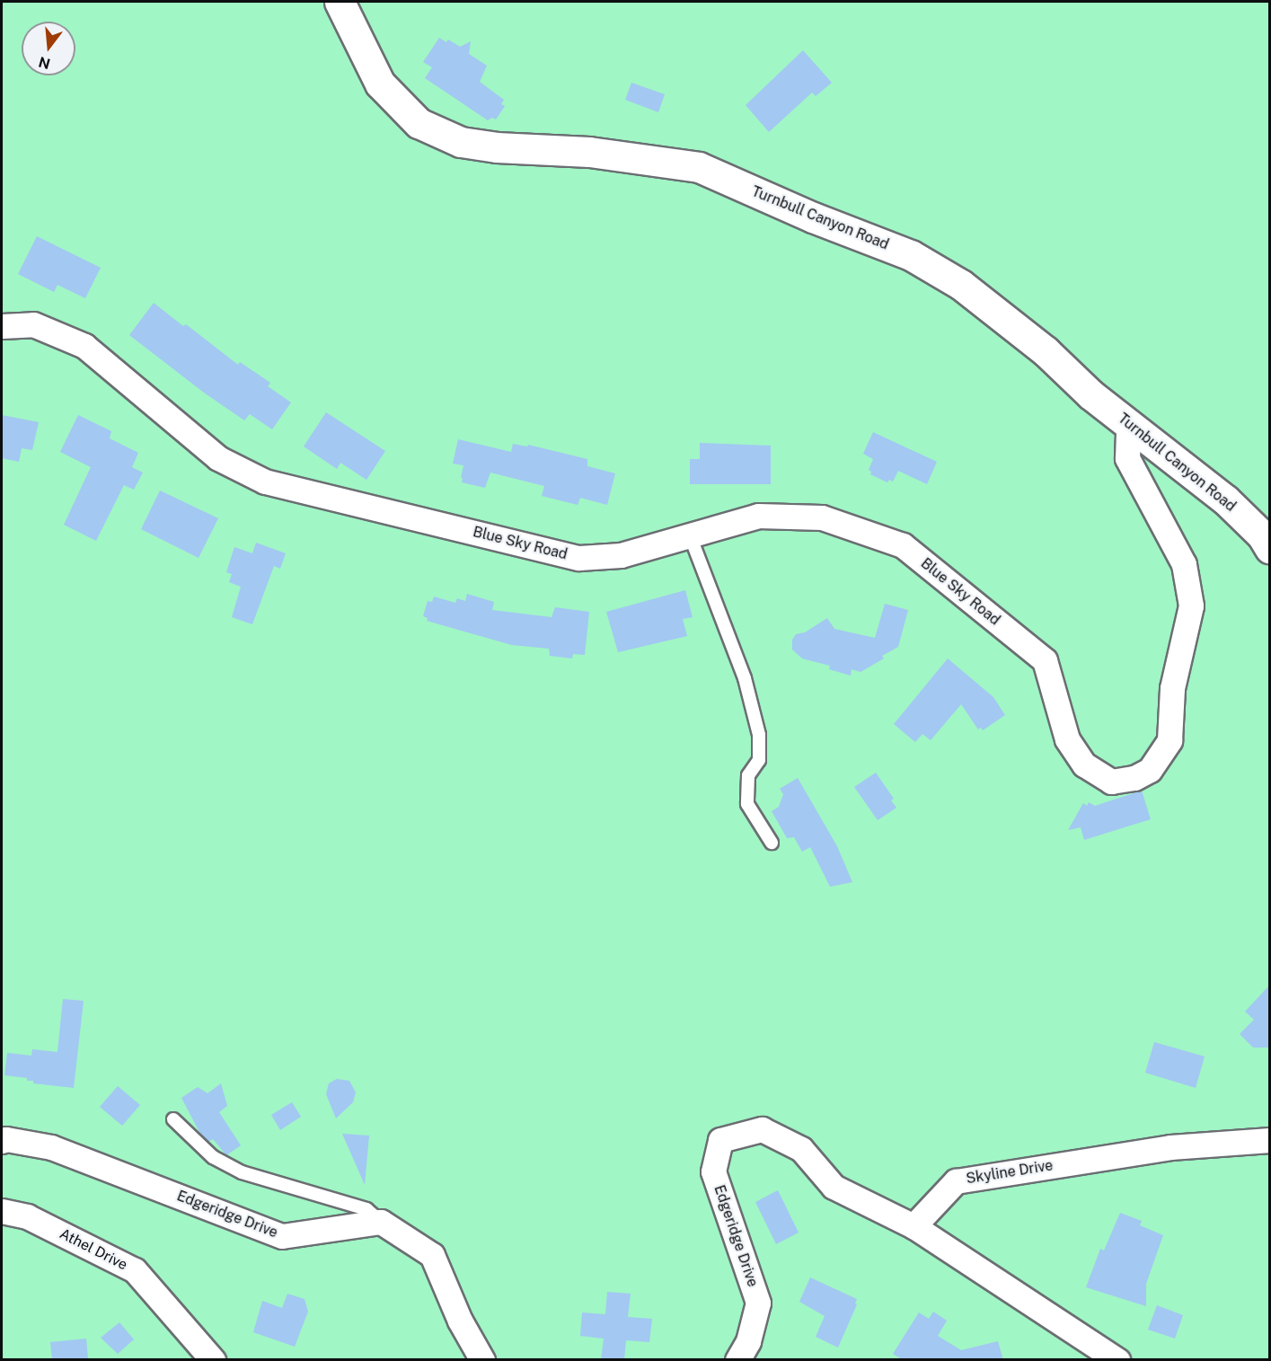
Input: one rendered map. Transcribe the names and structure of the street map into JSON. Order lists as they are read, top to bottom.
{
  "streets": {
    "street": [
      "Turnbull Canyon Road",
      "Blue Sky Road",
      "Skyline Drive",
      "Edgeridge Drive",
      "Athel Drive"
    ]
  },
  "crossings": [
    ["Turnbull Canyon Road", "Blue Sky Road"],
    ["Skyline Drive", "Edgeridge Drive"]
  ],
  "north": "bottom"
}
